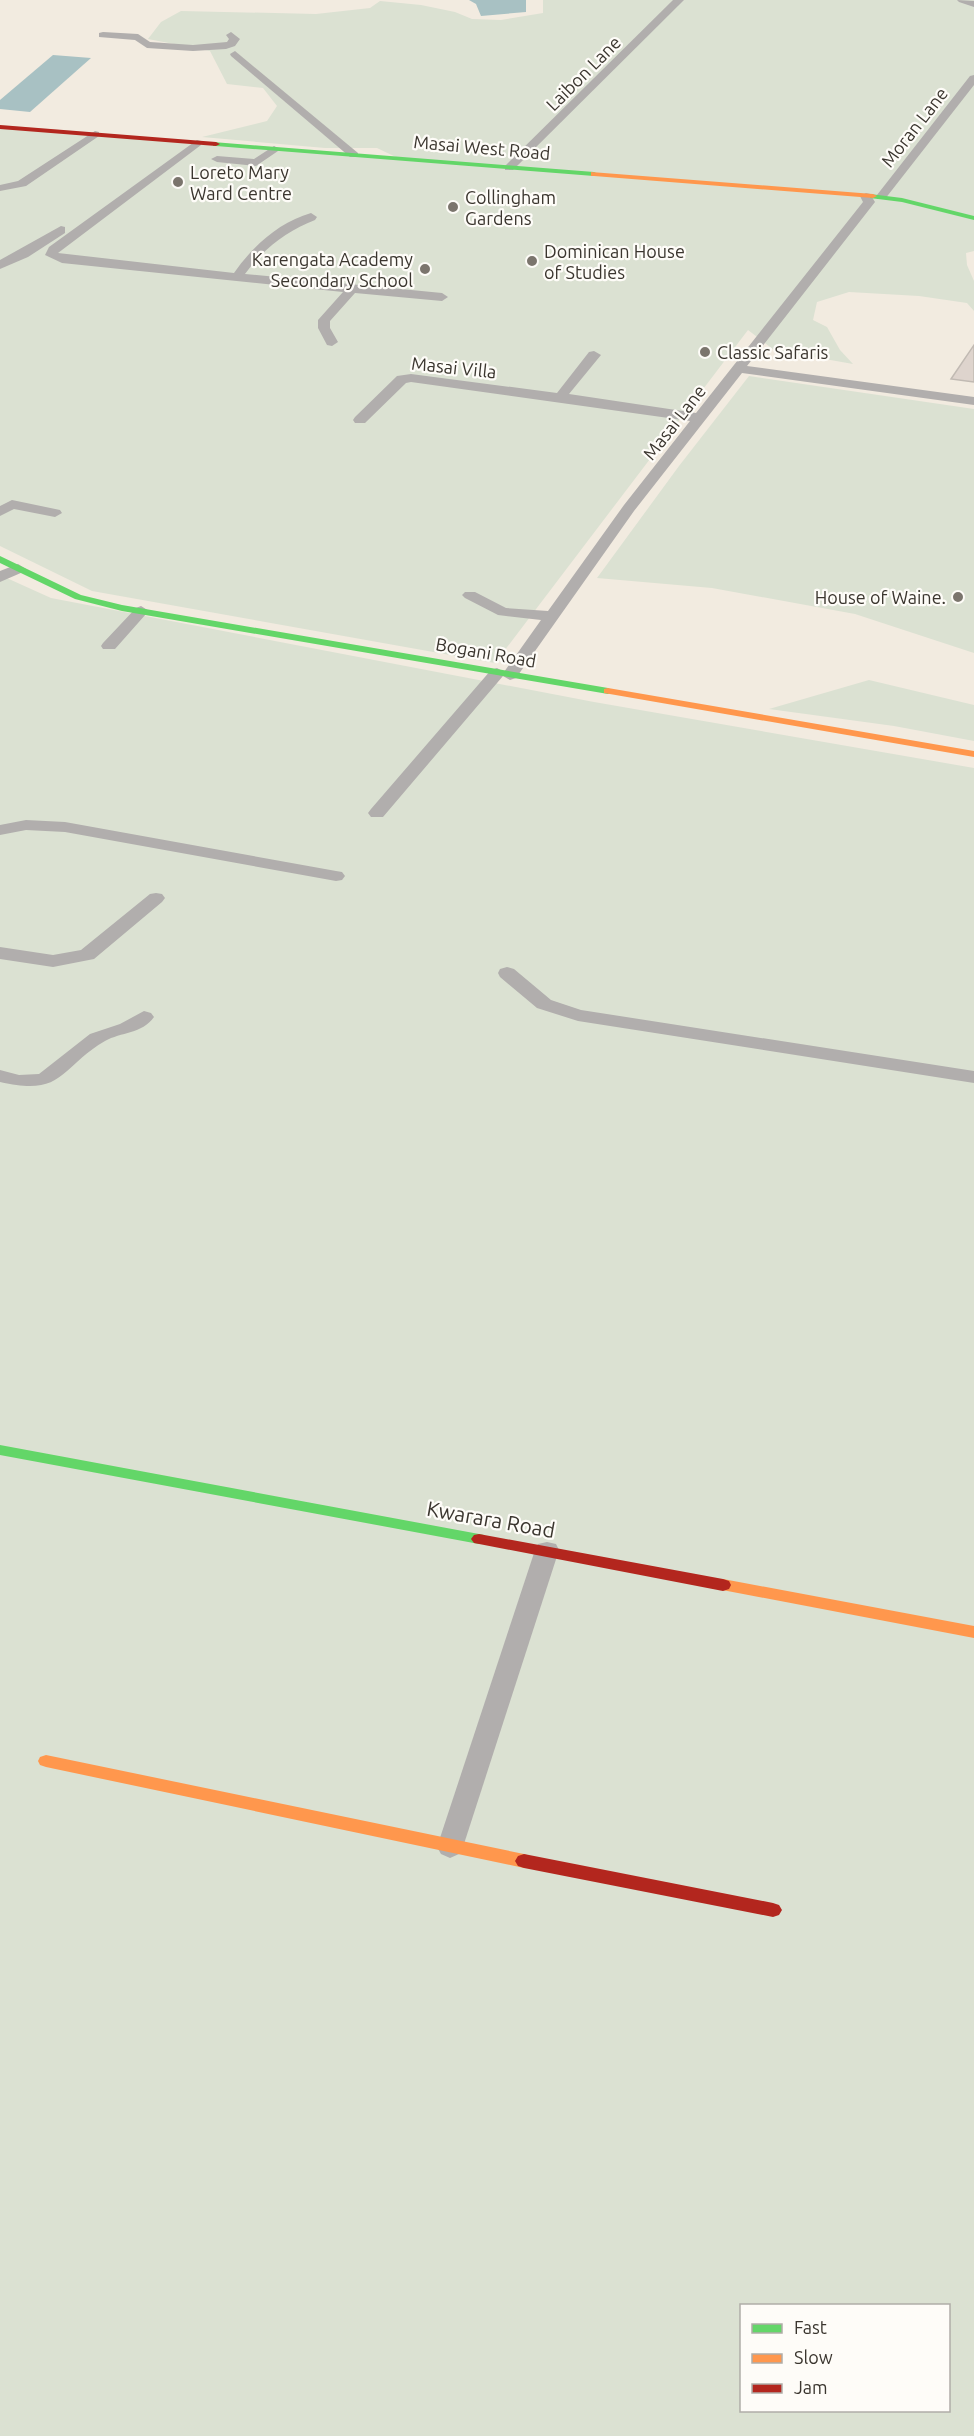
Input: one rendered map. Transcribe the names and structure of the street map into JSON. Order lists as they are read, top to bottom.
{
  "streets": {
    "street": [
      "Laibon Lane",
      "Moran Lane",
      "Masai West Road",
      "Masai Villa",
      "Masai Lane",
      "Bogani Road",
      "Kwarara Road"
    ]
  },
  "crossings": [
    ["Laibon Lane", "Masai West Road"],
    ["Moran Lane", "Masai West Road"],
    ["Masai West Road", "Masai Lane"],
    ["Masai Villa", "Masai Lane"],
    ["Masai Lane", "Bogani Road"]
  ],
  "places": [
    "Loreto Mary Ward Centre",
    "Collingham Gardens",
    "Dominican House of Studies",
    "Karengata Academy Secondary School",
    "Classic Safaris",
    "House of Waine."
  ],
  "legend": ["Fast", "Slow", "Jam"]
}
